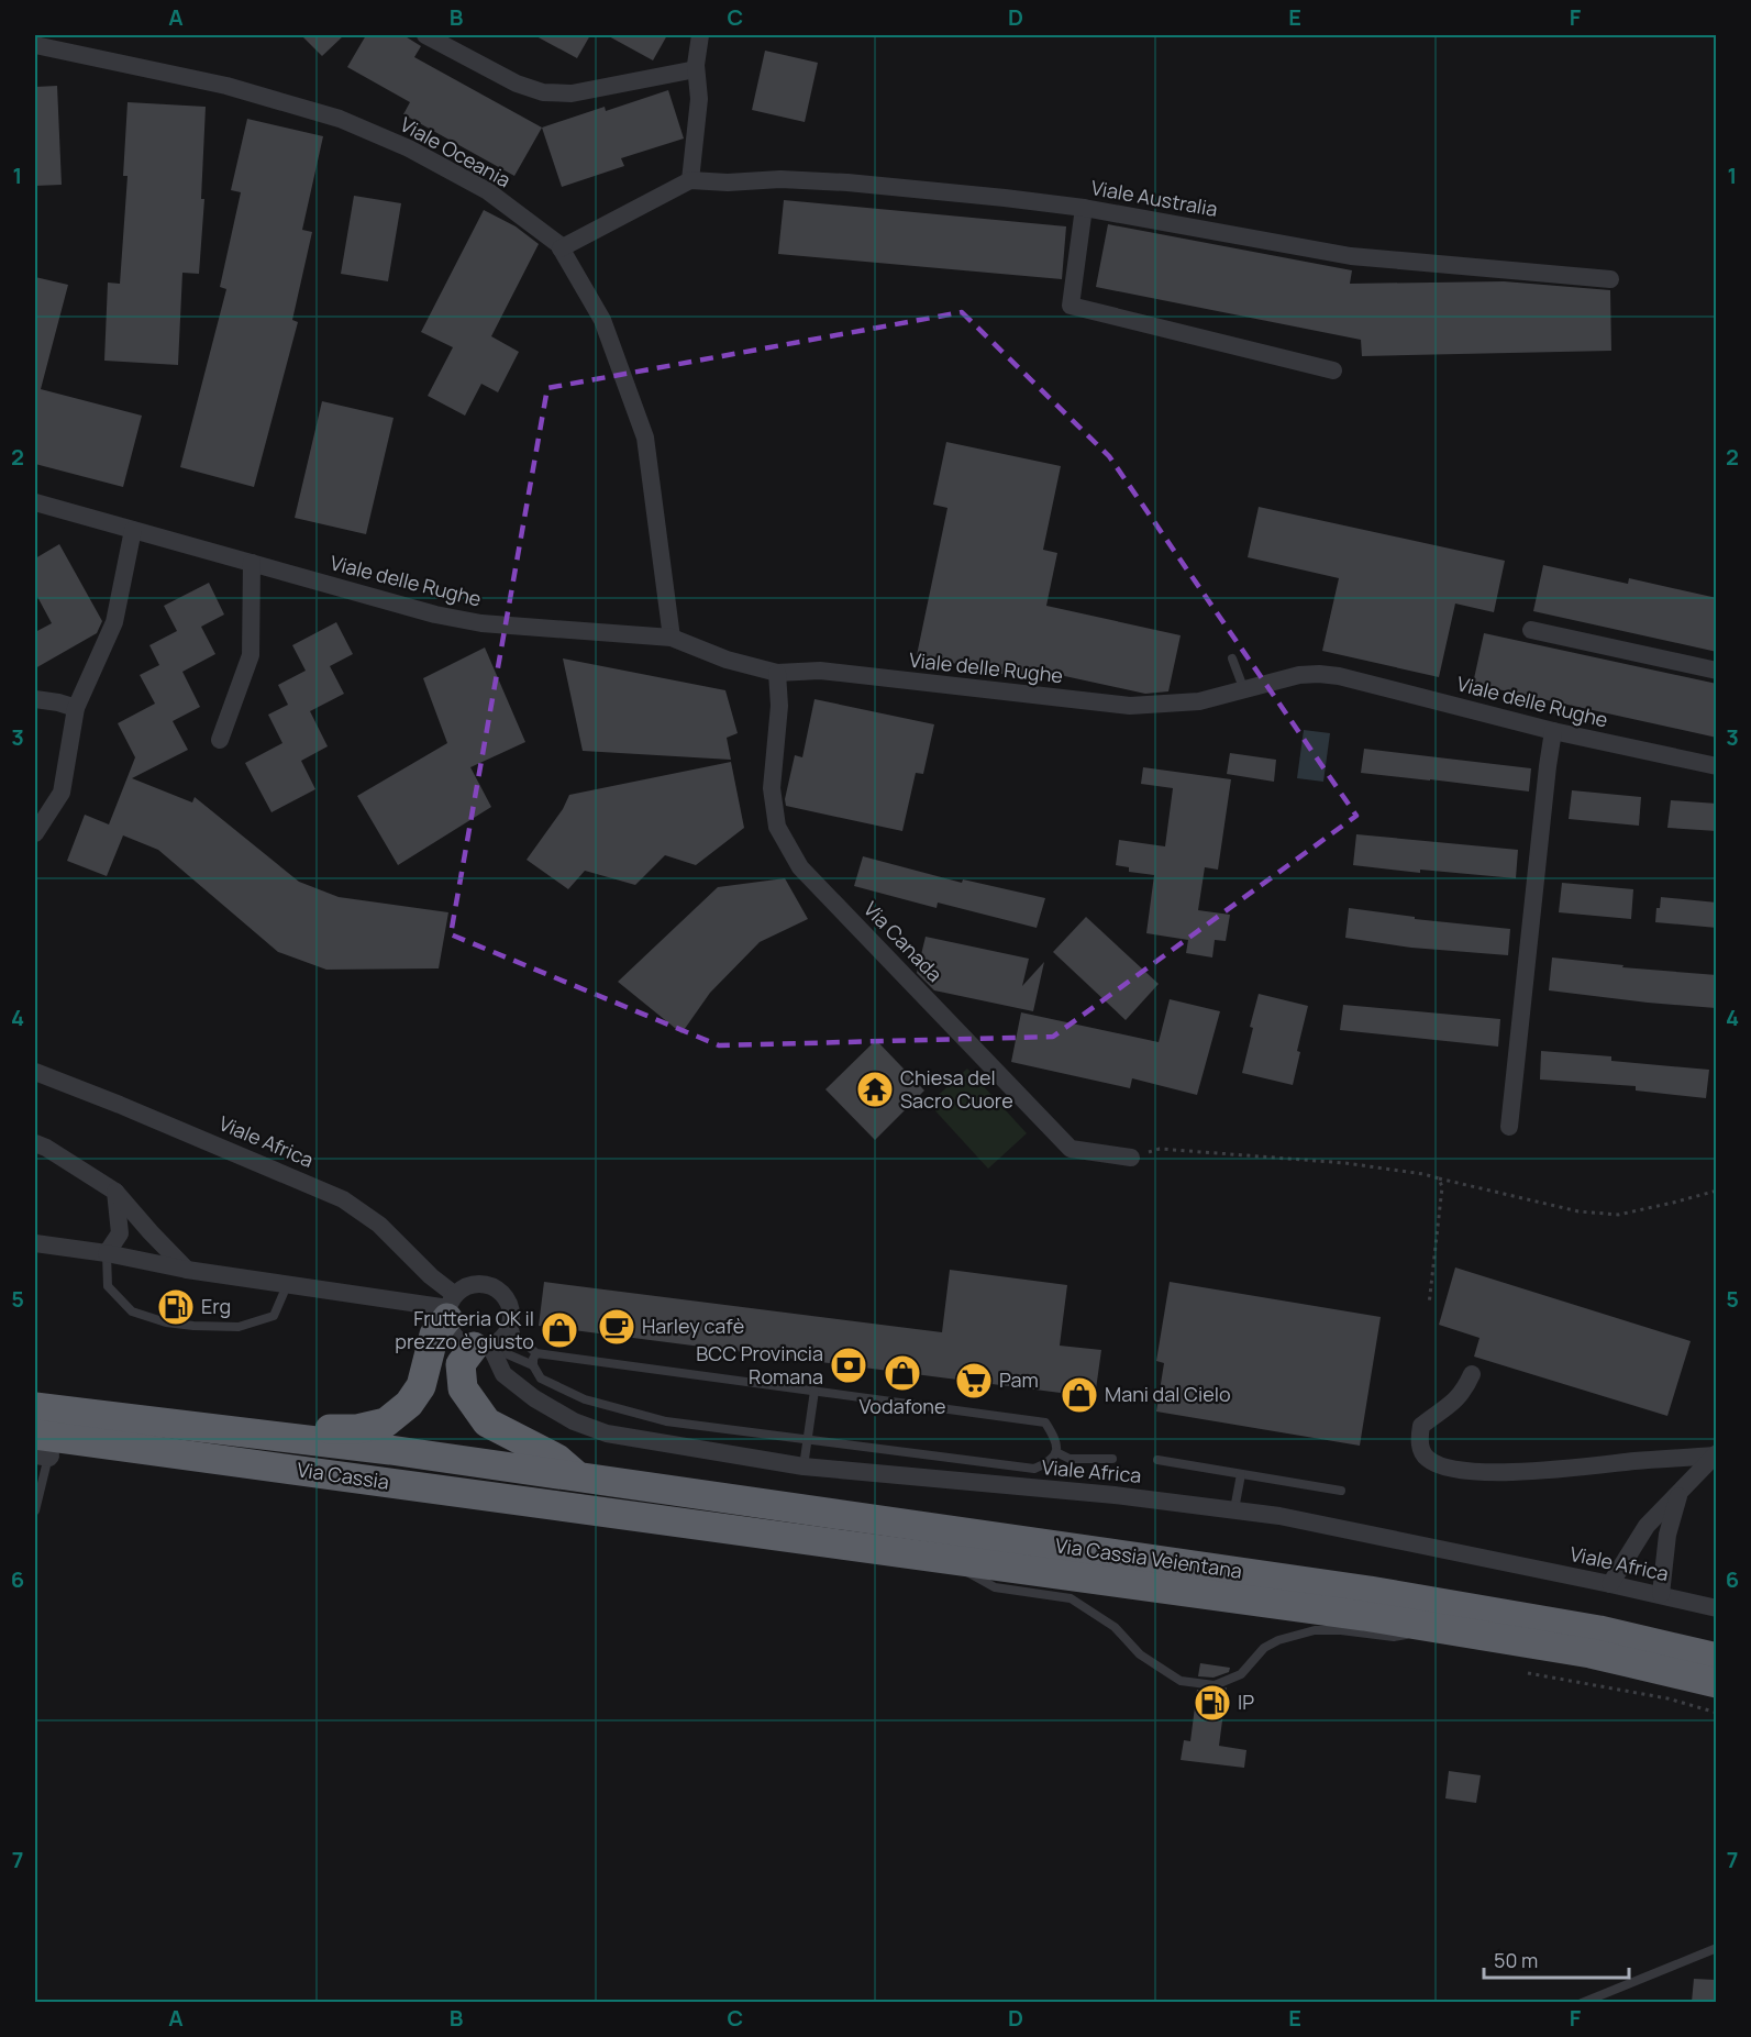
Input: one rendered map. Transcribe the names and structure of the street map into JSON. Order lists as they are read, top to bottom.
{
  "streets": {
    "highway": ["Via Cassia", "Via Cassia Veientana"],
    "street": [
      "Viale Oceania",
      "Viale Australia",
      "Viale delle Rughe",
      "Via Canada",
      "Viale Africa"
    ]
  },
  "crossings": [
    ["Viale Oceania", "Viale delle Rughe"],
    ["Viale delle Rughe", "Via Canada"],
    ["Via Cassia", "Via Cassia Veientana"]
  ],
  "places": {
    "temple": ["Chiesa del Sacro Cuore"],
    "fuel station": ["Erg", "IP"],
    "cafe": ["Harley cafè"],
    "shop": ["Frutteria OK il prezzo è giusto", "Vodafone", "Mani dal Cielo"],
    "bank": ["BCC Provincia Romana"],
    "supermarket": ["Pam"]
  },
  "scale_bar": "50 m",
  "grid": {
    "columns": [
      "A",
      "B",
      "C",
      "D",
      "E",
      "F"
    ],
    "rows": [
      "1",
      "2",
      "3",
      "4",
      "5",
      "6",
      "7"
    ]
  }
}
